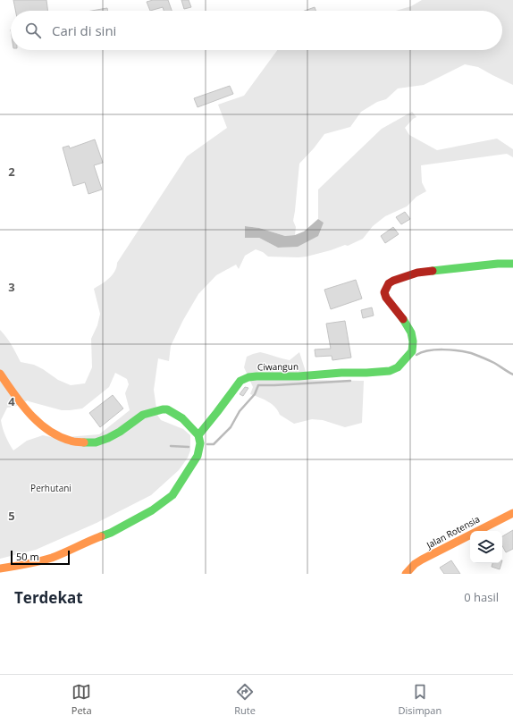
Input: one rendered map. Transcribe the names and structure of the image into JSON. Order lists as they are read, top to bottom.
{
  "streets": {
    "street": ["Ciwangun", "Jalan Rotensia"]
  },
  "parks": ["Perhutani"],
  "scale_bar": "50 m",
  "page": {
    "search": "Cari di sini",
    "scale": "50 m",
    "heading": ["Terdekat", "0 hasil"],
    "nav": ["Peta", "Rute", "Disimpan"]
  },
  "grid": {
    "rows": [
      "2",
      "3",
      "4",
      "5"
    ]
  }
}
